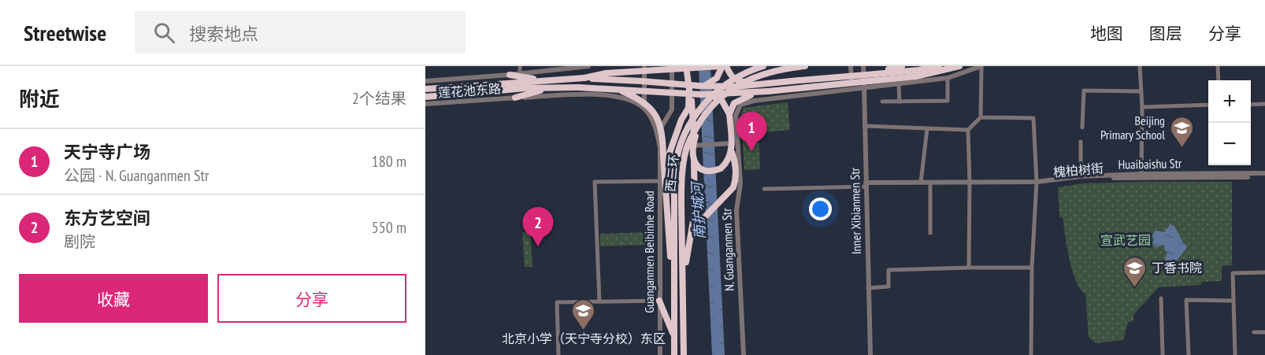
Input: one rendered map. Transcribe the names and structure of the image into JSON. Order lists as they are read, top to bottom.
{
  "streets": {
    "highway": ["西二环"],
    "street": [
      "莲花池东路",
      "Huaibaishu Str",
      "槐柏树街",
      "Inner Xibianmen Str",
      "N. Guanganmen Str",
      "Guanganmen Beibinhe Road"
    ]
  },
  "crossings": [
    ["Huaibaishu Str", "槐柏树街"],
    ["槐柏树街", "Inner Xibianmen Str"]
  ],
  "water": ["南护城河"],
  "parks": ["宣武艺园"],
  "places": {
    "school or university": ["Beijing Primary School", "丁香书院", "北京小学（天宁寺分校）东区"]
  },
  "page": {
    "header": "Streetwise",
    "search": "搜索地点",
    "nav": ["地图", "图层", "分享"],
    "heading": ["附近", "2个结果"],
    "map_buttons": ["+", "−"],
    "pins": ["1", "2"],
    "list": [
      {
        "mark": "1",
        "name": "天宁寺广场",
        "note": "公园 · N. Guanganmen Str",
        "value": "180 m"
      },
      {
        "mark": "2",
        "name": "东方艺空间",
        "note": "剧院",
        "value": "550 m"
      }
    ],
    "buttons": ["收藏", "分享"]
  }
}
